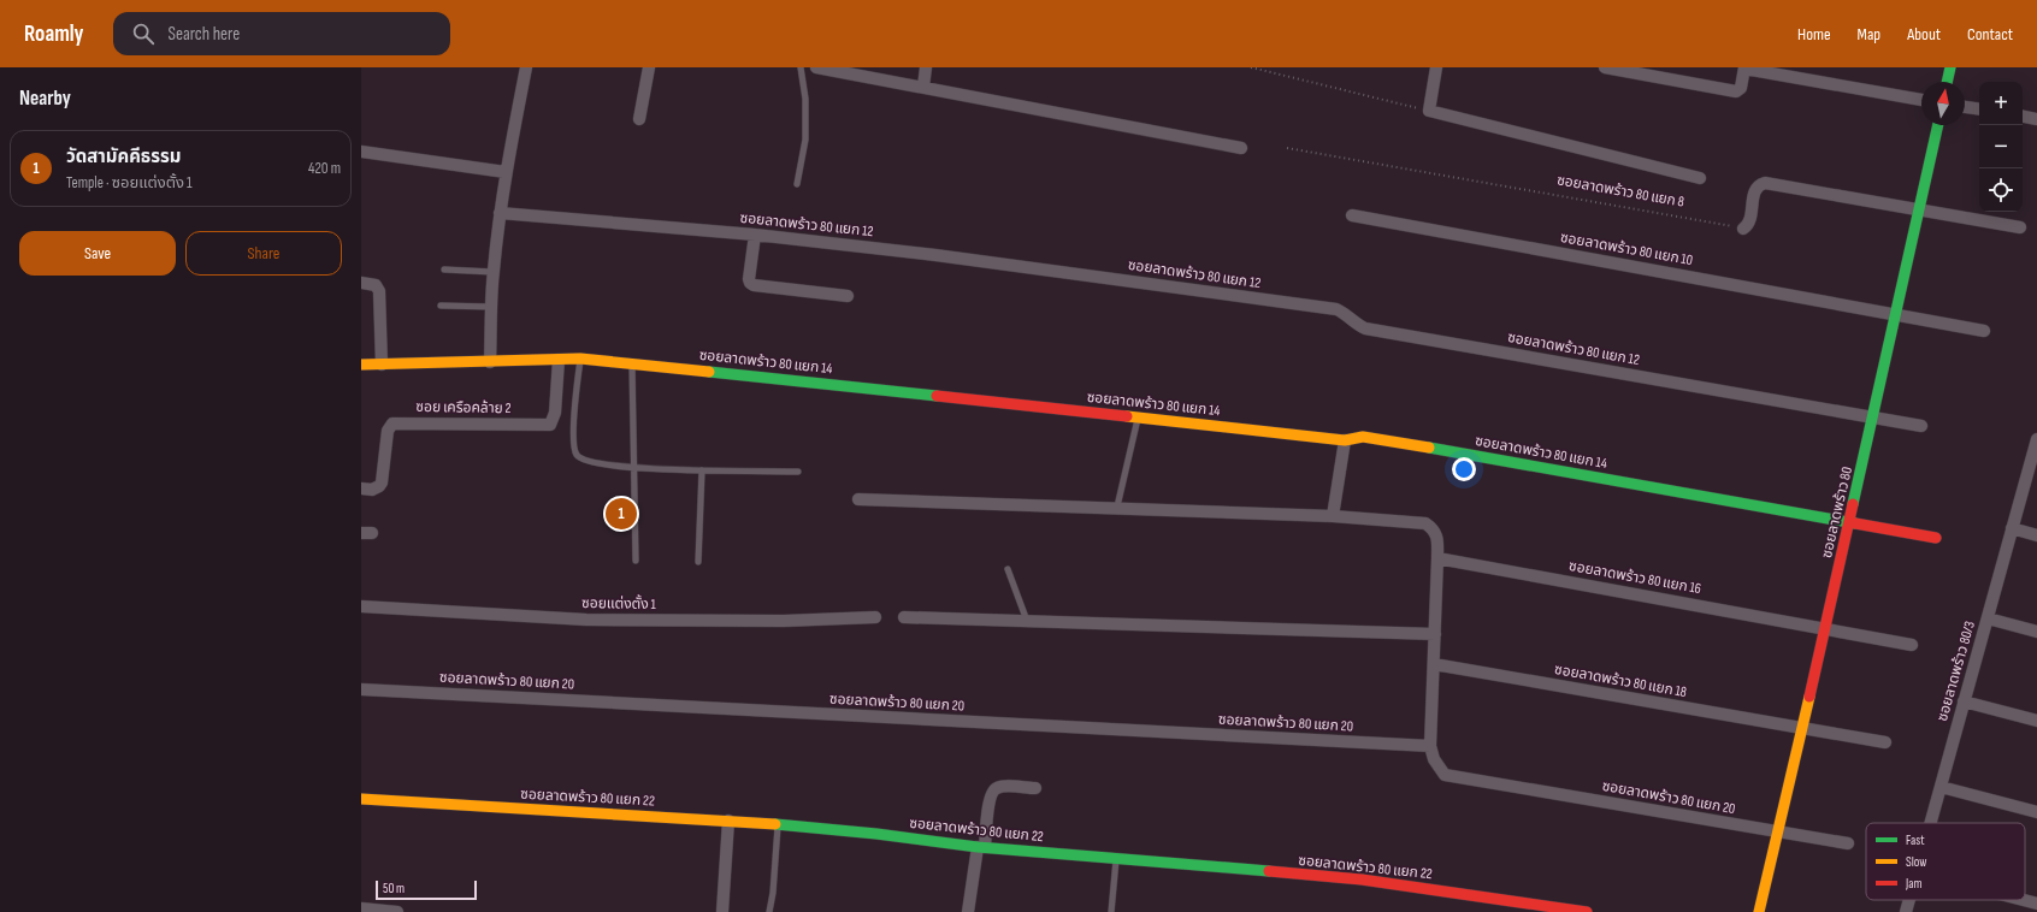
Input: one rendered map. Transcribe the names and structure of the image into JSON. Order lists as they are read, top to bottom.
{
  "streets": {
    "street": [
      "ซอยลาดพร้าว 80 แยก 12",
      "ซอยลาดพร้าว 80 แยก 10",
      "ซอยลาดพร้าว 80 แยก 14",
      "ซอย เครือคล้าย 2",
      "ซอยลาดพร้าว 80",
      "ซอยลาดพร้าว 80 แยก 16",
      "ซอยแต่งตั้ง 1",
      "ซอยลาดพร้าว 80/3",
      "ซอยลาดพร้าว 80 แยก 20",
      "ซอยลาดพร้าว 80 แยก 18",
      "ซอยลาดพร้าว 80 แยก 22"
    ],
    "path": ["ซอยลาดพร้าว 80 แยก 8"]
  },
  "crossings": [
    ["ซอยลาดพร้าว 80 แยก 12", "ซอยลาดพร้าว 80"],
    ["ซอยลาดพร้าว 80 แยก 10", "ซอยลาดพร้าว 80"],
    ["ซอยลาดพร้าว 80 แยก 14", "ซอย เครือคล้าย 2"],
    ["ซอยลาดพร้าว 80 แยก 14", "ซอยลาดพร้าว 80"],
    ["ซอยลาดพร้าว 80", "ซอยลาดพร้าว 80 แยก 16"],
    ["ซอยลาดพร้าว 80", "ซอยลาดพร้าว 80 แยก 20"],
    ["ซอยลาดพร้าว 80", "ซอยลาดพร้าว 80 แยก 18"],
    ["ซอยลาดพร้าว 80 แยก 16", "ซอยลาดพร้าว 80 แยก 20"],
    ["ซอยลาดพร้าว 80 แยก 20", "ซอยลาดพร้าว 80 แยก 18"]
  ],
  "legend": ["Fast", "Slow", "Jam"],
  "scale_bar": "50 m",
  "north": "top",
  "page": {
    "header": "Roamly",
    "search": "Search here",
    "nav": [
      "Home",
      "Map",
      "About",
      "Contact"
    ],
    "heading": "Nearby",
    "map_buttons": ["+", "−"],
    "list": [
      {
        "mark": "1",
        "name": "วัดสามัคคีธรรม",
        "note": "Temple · ซอยแต่งตั้ง 1",
        "value": "420 m"
      }
    ],
    "buttons": ["Save", "Share"],
    "pins": "1",
    "scale": "50 m"
  }
}
